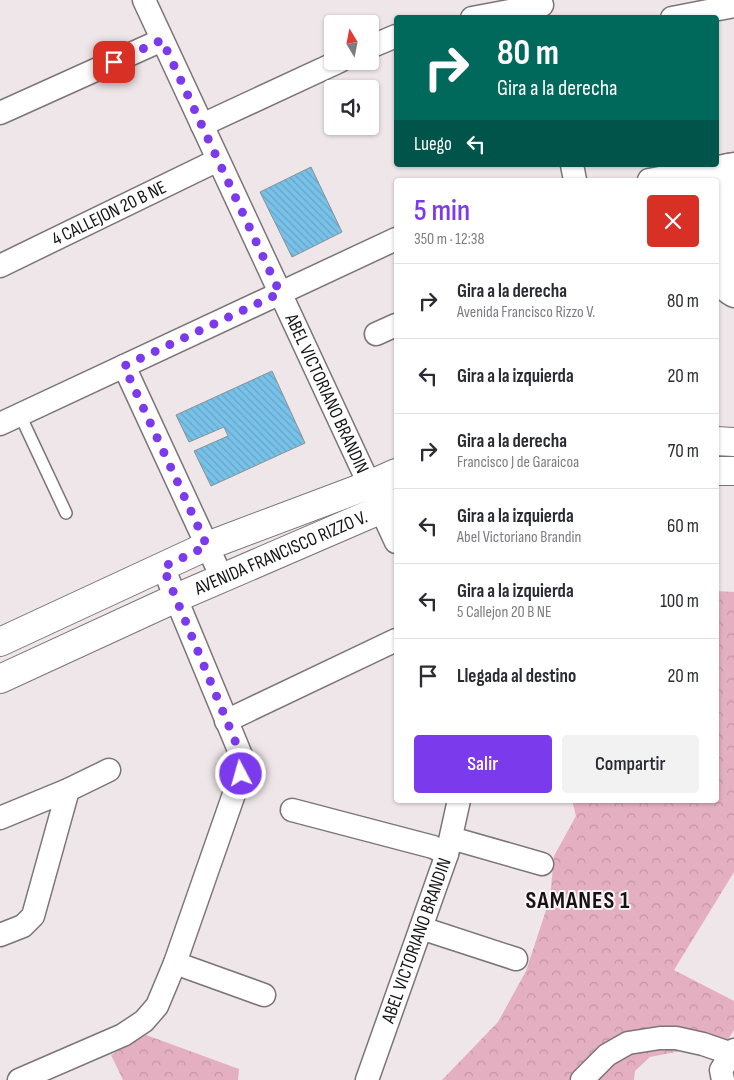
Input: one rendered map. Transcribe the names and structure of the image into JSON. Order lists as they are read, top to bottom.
{
  "streets": {
    "main road": ["AVENIDA FRANCISCO RIZZO V."],
    "street": ["4 CALLEJON 20 B NE", "ABEL VICTORIANO BRANDIN"]
  },
  "crossings": [
    ["4 CALLEJON 20 B NE", "ABEL VICTORIANO BRANDIN"],
    ["ABEL VICTORIANO BRANDIN", "AVENIDA FRANCISCO RIZZO V."]
  ],
  "districts": ["SAMANES 1"],
  "north": "top",
  "page": {
    "turn": ["80 m", "Gira a la derecha"],
    "then": "Luego",
    "heading": ["5 min", "350 m · 12:38"],
    "list": [
      {
        "name": "Gira a la derecha",
        "note": "Avenida Francisco Rizzo V.",
        "value": "80 m"
      },
      {
        "name": "Gira a la izquierda",
        "value": "20 m"
      },
      {
        "name": "Gira a la derecha",
        "note": "Francisco J de Garaicoa",
        "value": "70 m"
      },
      {
        "name": "Gira a la izquierda",
        "note": "Abel Victoriano Brandin",
        "value": "60 m"
      },
      {
        "name": "Gira a la izquierda",
        "note": "5 Callejon 20 B NE",
        "value": "100 m"
      },
      {
        "name": "Llegada al destino",
        "value": "20 m"
      }
    ],
    "buttons": ["Salir", "Compartir"]
  }
}
